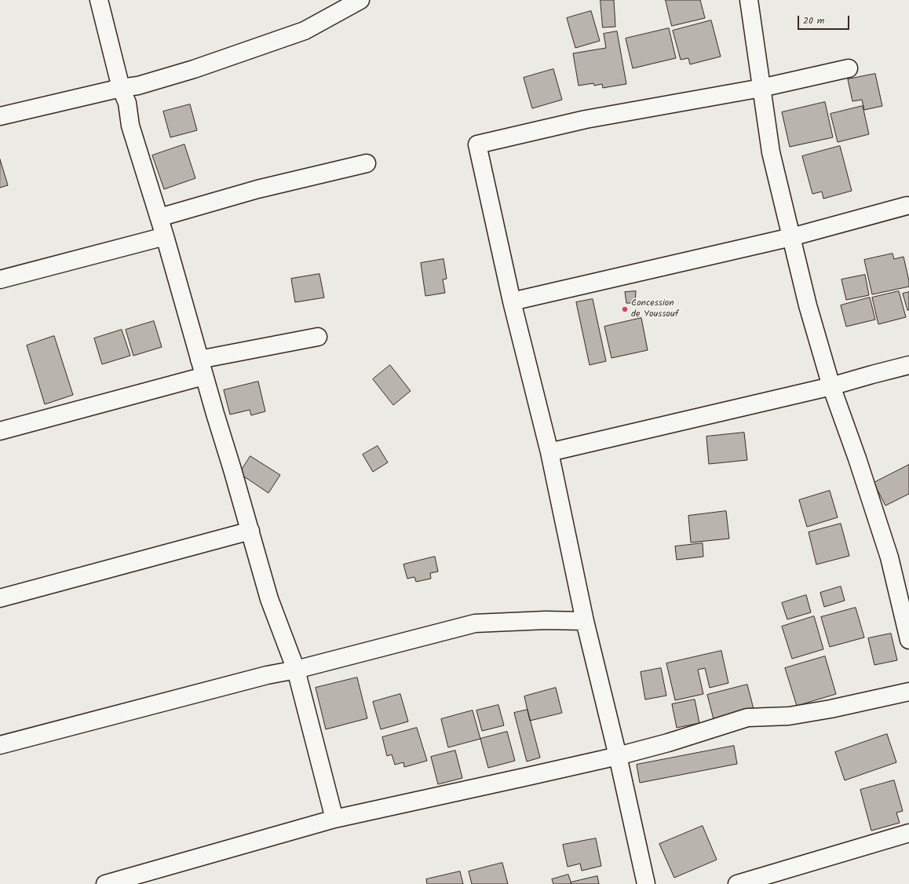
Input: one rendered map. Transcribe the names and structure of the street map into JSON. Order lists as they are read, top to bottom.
{
  "places": ["Concession de Youssouf"],
  "scale_bar": "20 m"
}
